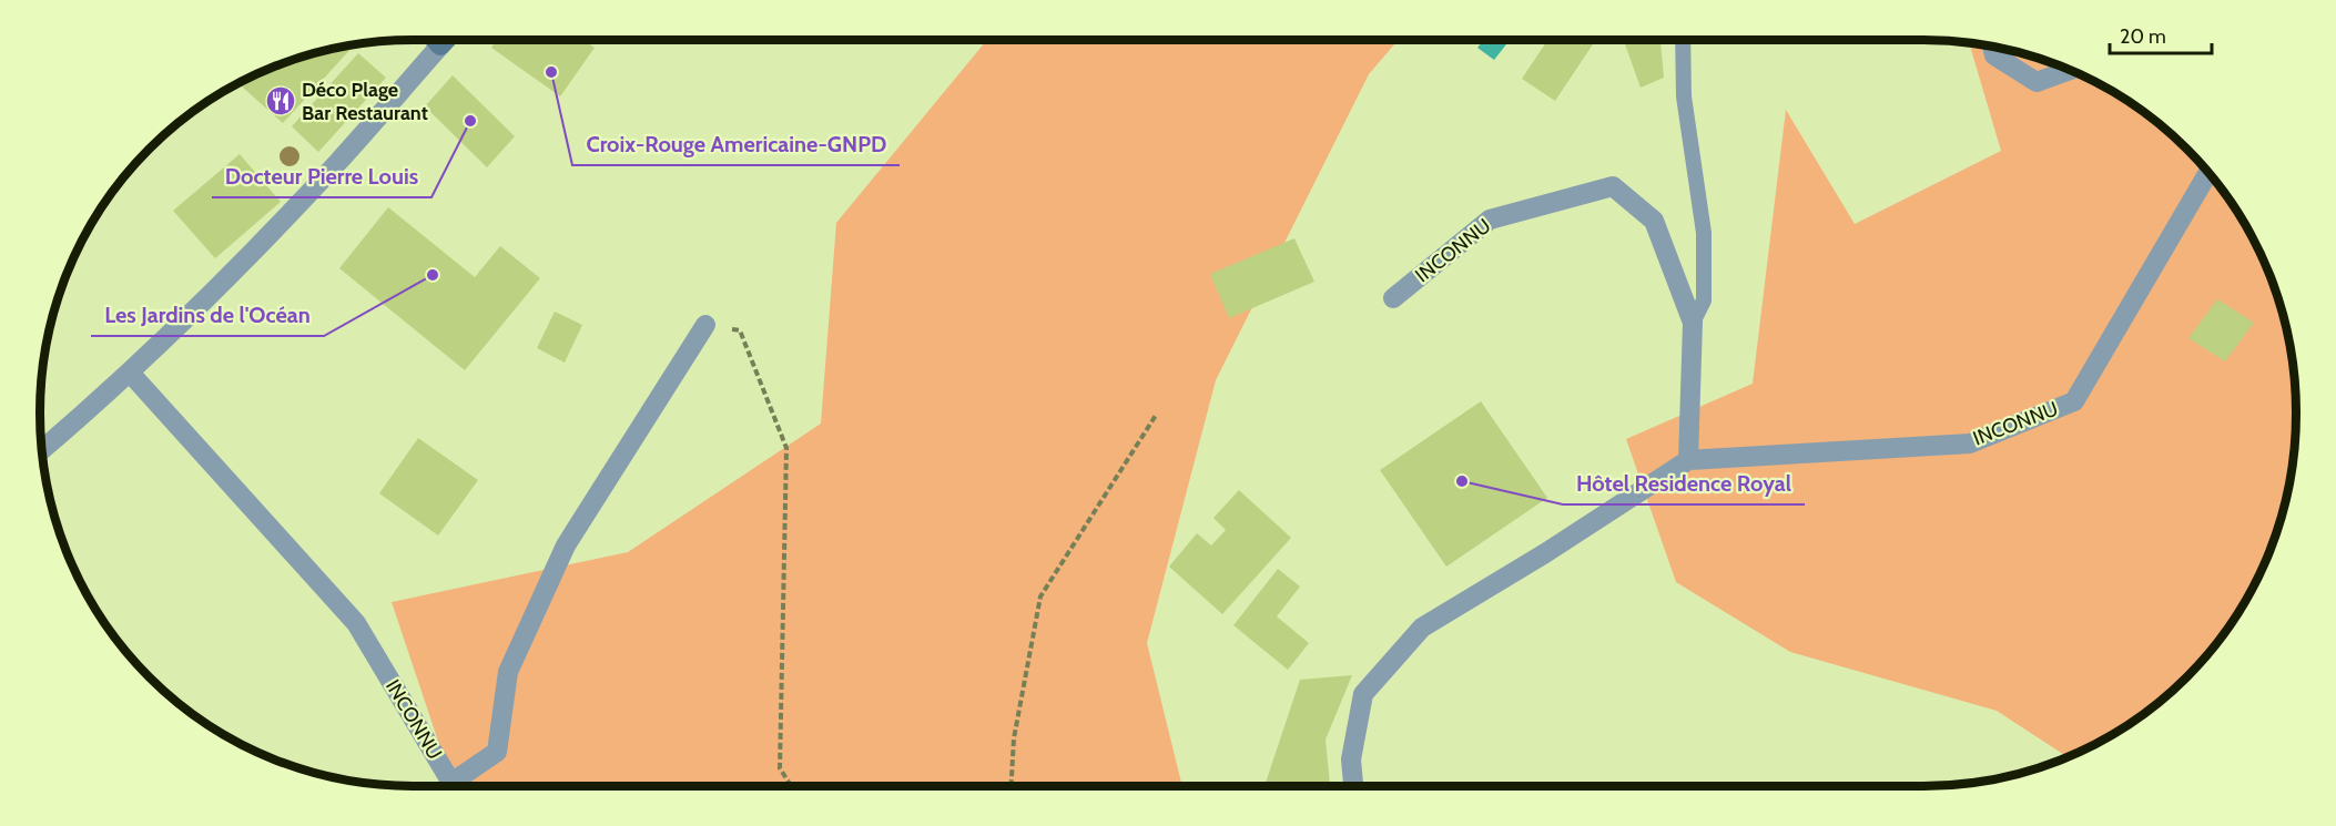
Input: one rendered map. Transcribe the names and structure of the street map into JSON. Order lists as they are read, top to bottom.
{
  "streets": {
    "street": ["INCONNU"]
  },
  "places": {
    "other": [
      "Croix-Rouge Americaine-GNPD",
      "Docteur Pierre Louis",
      "Les Jardins de l'Océan",
      "Hôtel Residence Royal"
    ],
    "restaurant": ["Déco Plage Bar Restaurant"]
  },
  "scale_bar": "20 m"
}
